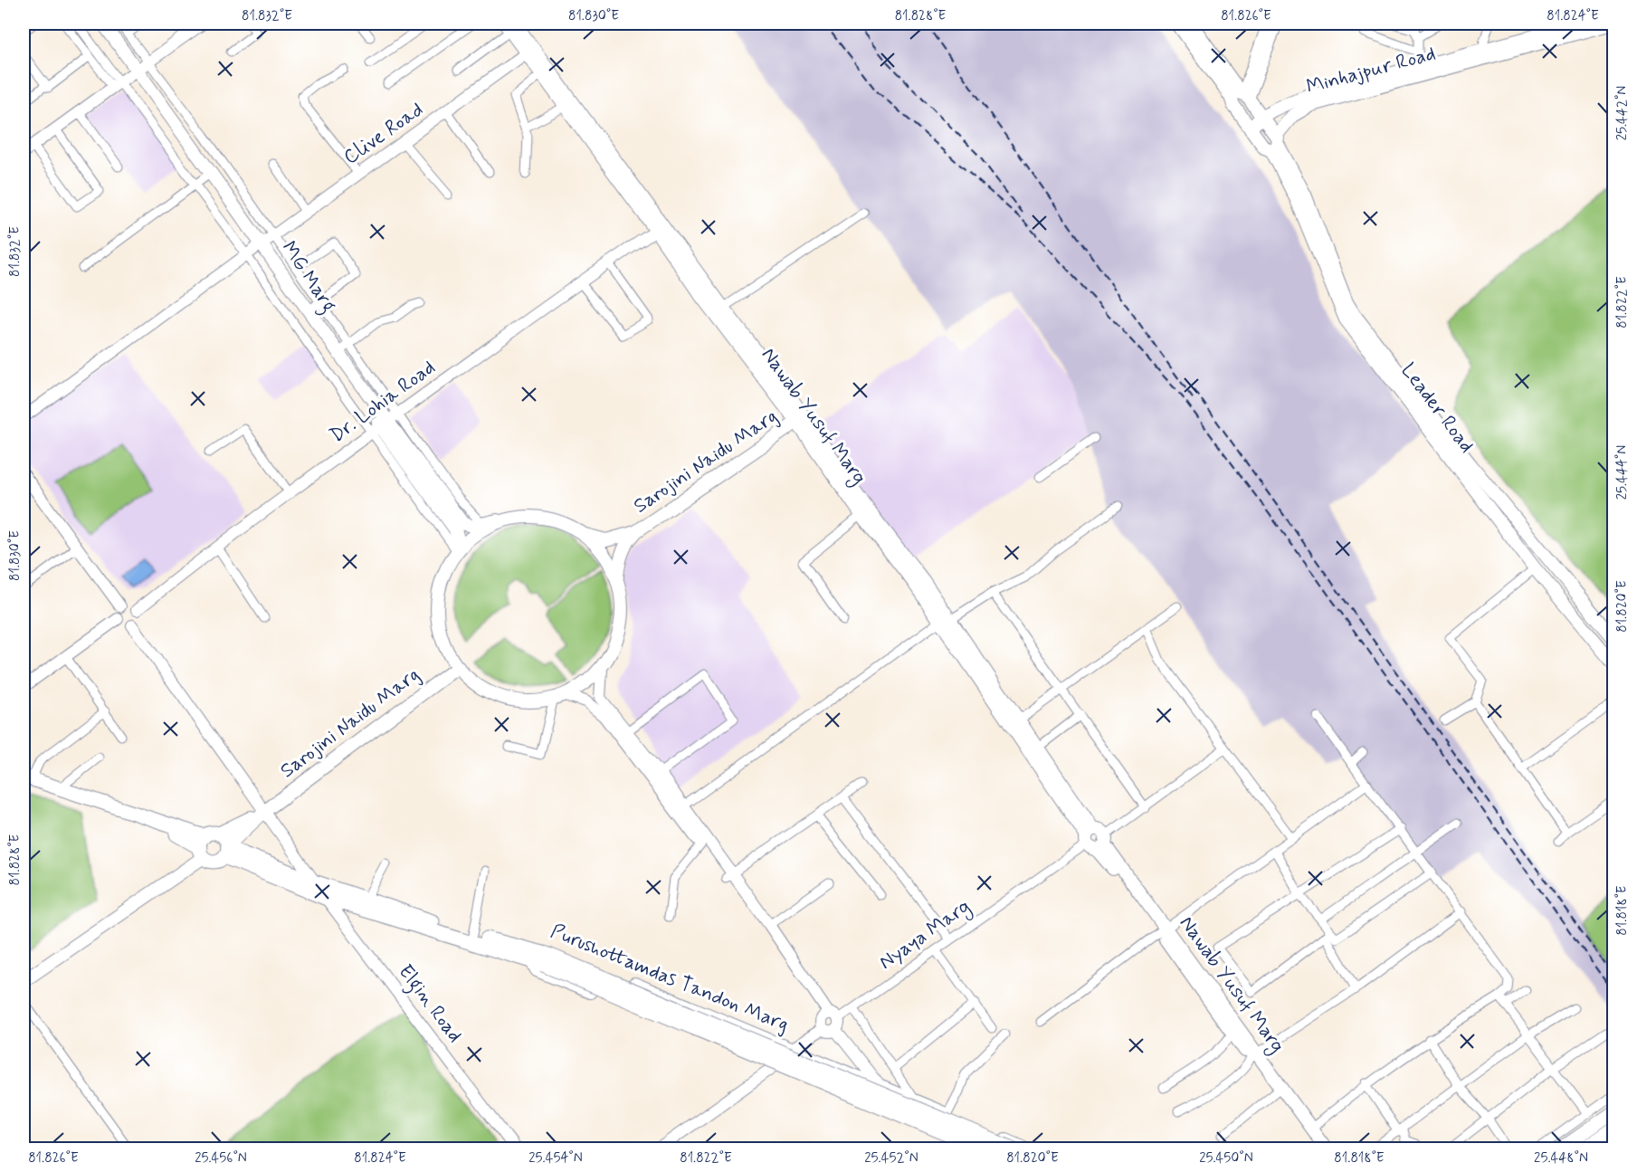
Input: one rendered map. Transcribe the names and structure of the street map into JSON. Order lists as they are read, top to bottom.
{
  "streets": {
    "main road": [
      "Minhajpur Road",
      "MG Marg",
      "Leader Road",
      "Nawab Yusuf Marg",
      "Sarojini Naidu Marg",
      "Purushottamdas Tandon Marg"
    ],
    "street": [
      "Clive Road",
      "Dr. Lohia Road",
      "Nyaya Marg",
      "Elgin Road"
    ]
  },
  "crossings": [
    ["Minhajpur Road", "Leader Road"],
    ["Clive Road", "MG Marg"],
    ["Clive Road", "Nawab Yusuf Marg"],
    ["MG Marg", "Dr. Lohia Road"],
    ["MG Marg", "Sarojini Naidu Marg"],
    ["Dr. Lohia Road", "Nawab Yusuf Marg"],
    ["Dr. Lohia Road", "Elgin Road"],
    ["Nawab Yusuf Marg", "Sarojini Naidu Marg"],
    ["Nawab Yusuf Marg", "Nyaya Marg"],
    ["Sarojini Naidu Marg", "Purushottamdas Tandon Marg"],
    ["Sarojini Naidu Marg", "Elgin Road"],
    ["Purushottamdas Tandon Marg", "Elgin Road"]
  ],
  "coordinates": [
    "81.832°E",
    "81.830°E",
    "81.828°E",
    "81.826°E",
    "81.824°E",
    "25.442°N",
    "81.822°E",
    "25.444°N",
    "81.820°E",
    "81.818°E",
    "25.456°N",
    "25.454°N",
    "25.452°N",
    "25.450°N",
    "25.448°N"
  ]
}
